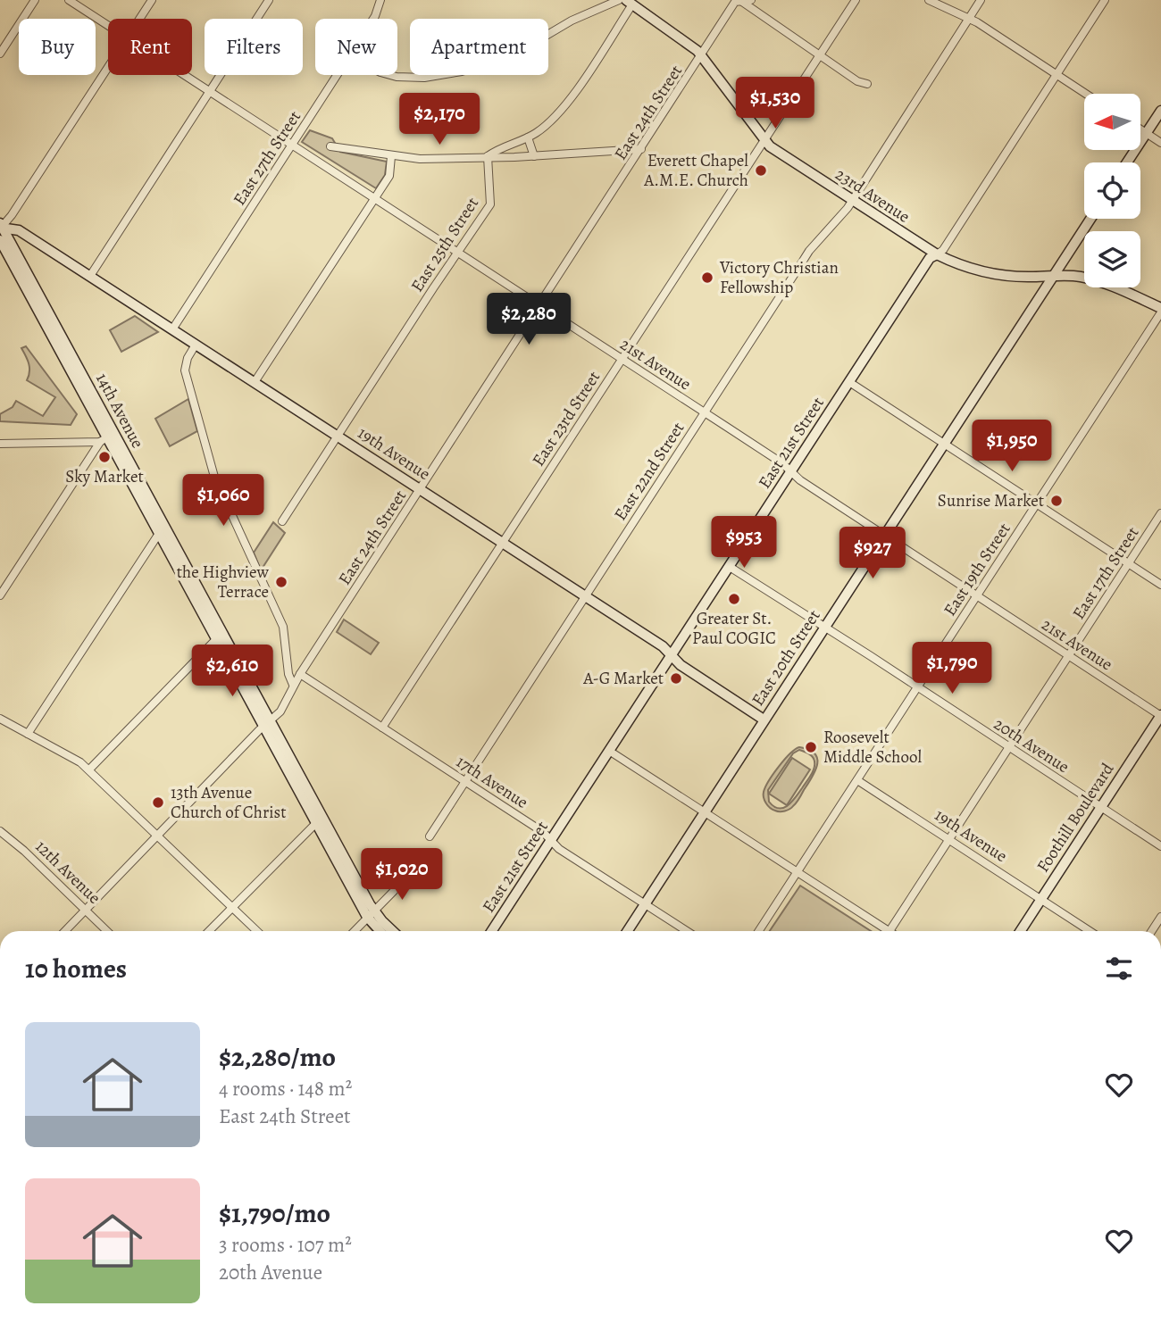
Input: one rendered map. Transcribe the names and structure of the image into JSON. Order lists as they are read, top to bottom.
{
  "streets": {
    "street": [
      "East 24th Street",
      "East 27th Street",
      "23rd Avenue",
      "East 25th Street",
      "21st Avenue",
      "14th Avenue",
      "East 23rd Street",
      "East 21st Street",
      "19th Avenue",
      "East 22nd Street",
      "East 19th Street",
      "East 17th Street",
      "East 20th Street",
      "20th Avenue",
      "17th Avenue",
      "Foothill Boulevard",
      "12th Avenue"
    ]
  },
  "crossings": [
    ["East 24th Street", "23rd Avenue"],
    ["East 24th Street", "21st Avenue"],
    ["East 24th Street", "14th Avenue"],
    ["East 24th Street", "19th Avenue"],
    ["East 24th Street", "17th Avenue"],
    ["East 24th Street", "12th Avenue"],
    ["East 27th Street", "21st Avenue"],
    ["East 27th Street", "19th Avenue"],
    ["23rd Avenue", "East 23rd Street"],
    ["23rd Avenue", "East 21st Street"],
    ["23rd Avenue", "East 22nd Street"],
    ["23rd Avenue", "East 19th Street"],
    ["23rd Avenue", "East 20th Street"],
    ["East 25th Street", "21st Avenue"],
    ["East 25th Street", "19th Avenue"],
    ["21st Avenue", "East 23rd Street"],
    ["21st Avenue", "East 21st Street"],
    ["21st Avenue", "East 22nd Street"],
    ["21st Avenue", "East 19th Street"],
    ["21st Avenue", "East 17th Street"],
    ["21st Avenue", "East 20th Street"],
    ["21st Avenue", "Foothill Boulevard"],
    ["14th Avenue", "19th Avenue"],
    ["East 23rd Street", "19th Avenue"],
    ["East 23rd Street", "17th Avenue"],
    ["East 21st Street", "19th Avenue"],
    ["East 21st Street", "20th Avenue"],
    ["East 21st Street", "17th Avenue"],
    ["19th Avenue", "East 22nd Street"],
    ["19th Avenue", "East 19th Street"],
    ["19th Avenue", "East 17th Street"],
    ["19th Avenue", "East 20th Street"],
    ["19th Avenue", "Foothill Boulevard"],
    ["East 22nd Street", "17th Avenue"],
    ["East 19th Street", "20th Avenue"],
    ["East 17th Street", "20th Avenue"],
    ["East 20th Street", "20th Avenue"],
    ["East 20th Street", "17th Avenue"],
    ["20th Avenue", "Foothill Boulevard"]
  ],
  "places": [
    "Everett Chapel A.M.E. Church",
    "Victory Christian Fellowship",
    "Sky Market",
    "Sunrise Market",
    "the Highview Terrace",
    "Greater St. Paul COGIC",
    "A-G Market",
    "Roosevelt Middle School",
    "13th Avenue Church of Christ"
  ],
  "north": "left",
  "page": {
    "chip": [
      "Buy",
      "Rent",
      "Filters",
      "New",
      "Apartment"
    ],
    "price": [
      "$1,530",
      "$2,170",
      "$2,280",
      "$1,950",
      "$1,060",
      "$953",
      "$927",
      "$1,790",
      "$2,610",
      "$1,020"
    ],
    "heading": "10 homes",
    "list": [
      {
        "name": "$2,280/mo",
        "note": "4 rooms · 148 m² · East 24th Street"
      },
      {
        "name": "$1,790/mo",
        "note": "3 rooms · 107 m² · 20th Avenue"
      }
    ]
  }
}
